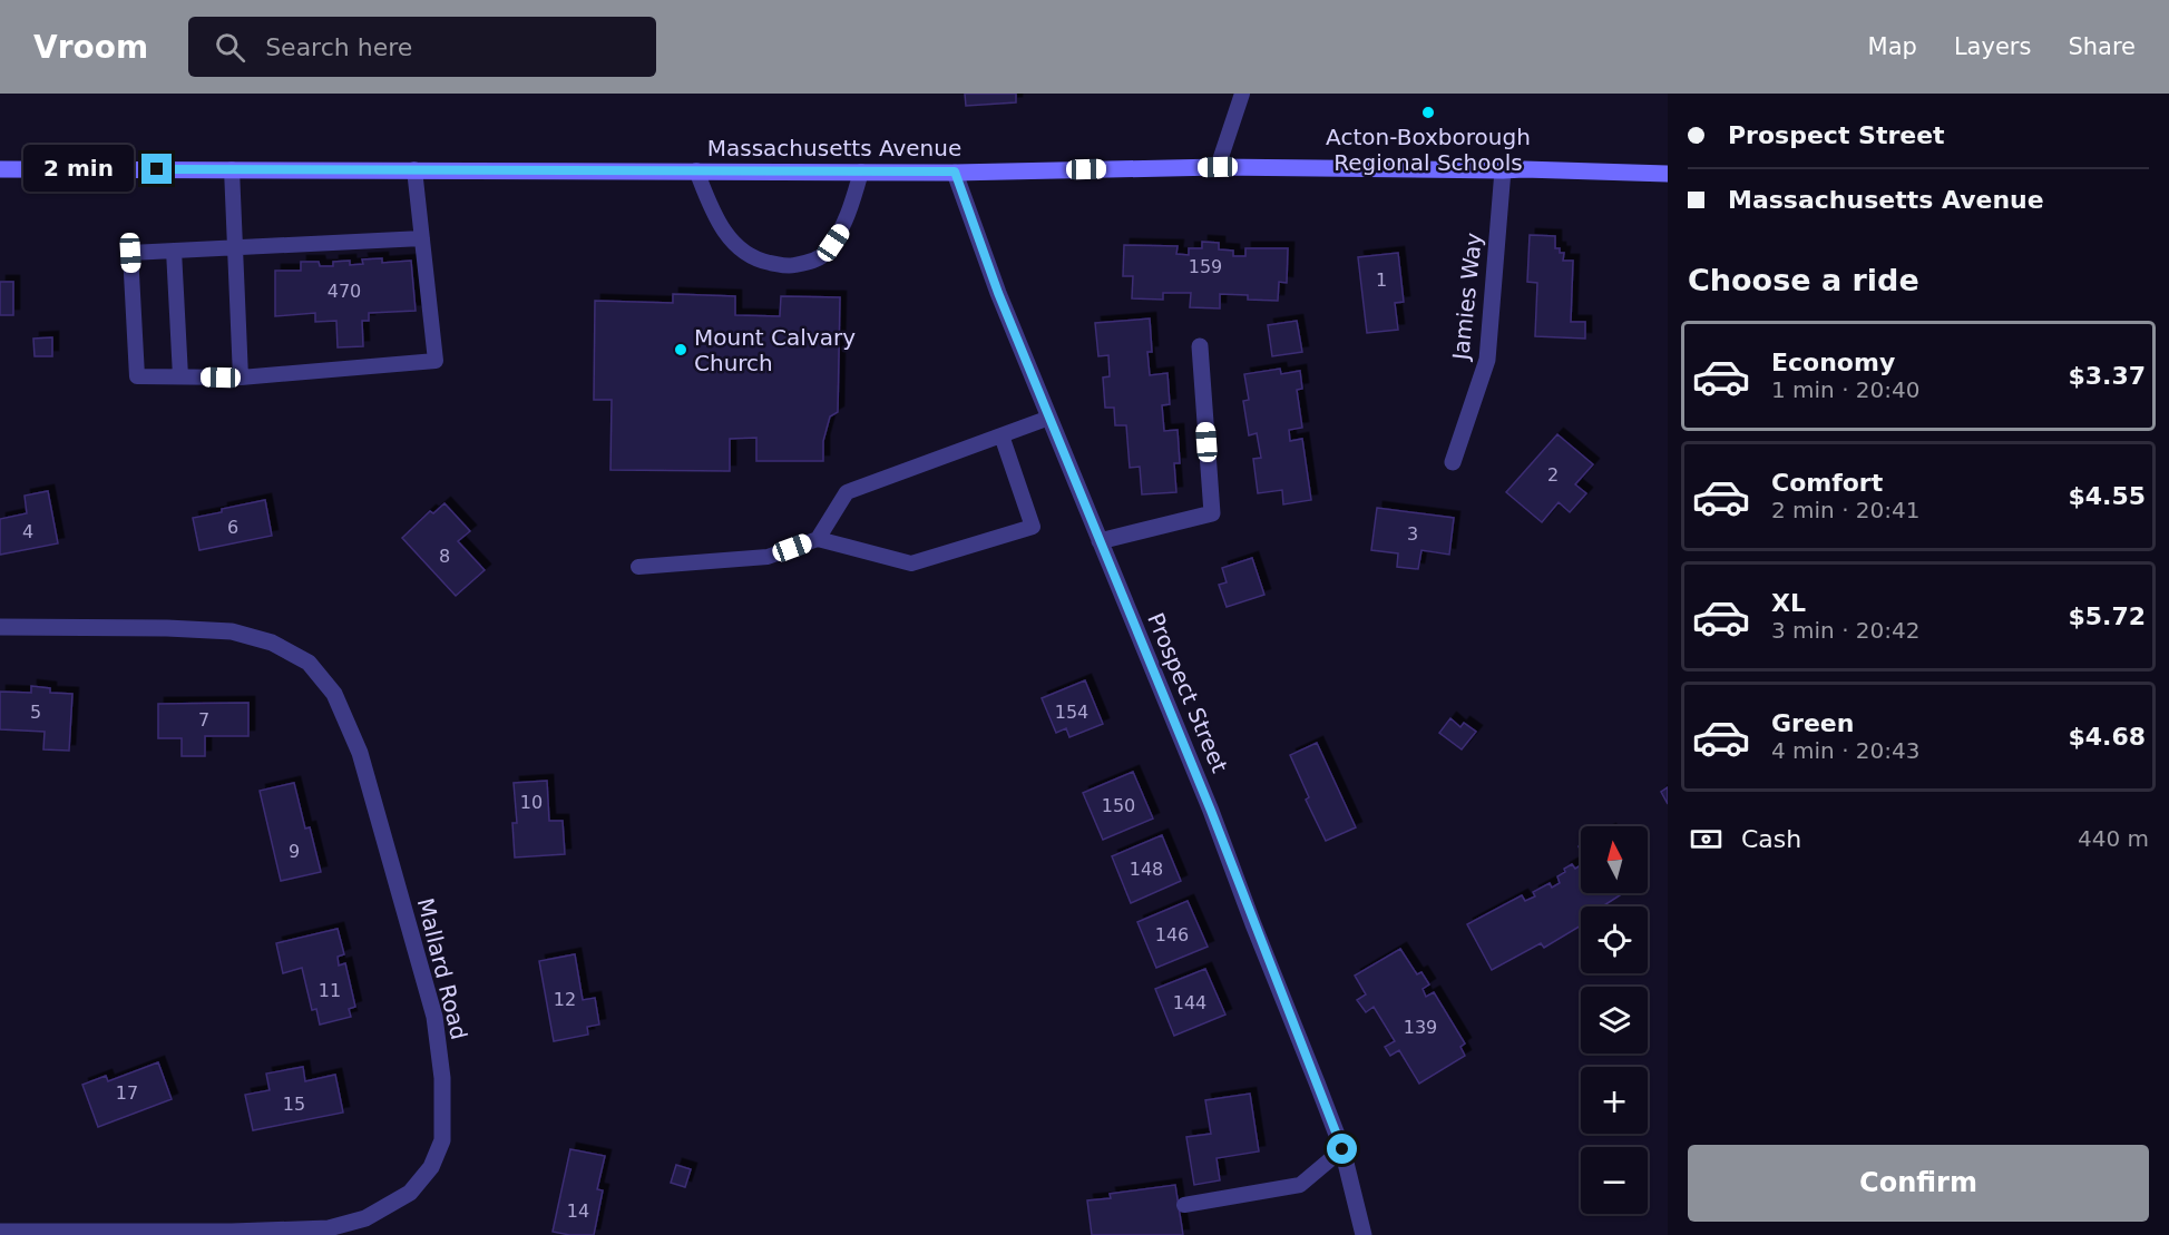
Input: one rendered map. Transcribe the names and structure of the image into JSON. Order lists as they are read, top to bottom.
{
  "streets": {
    "main road": ["Massachusetts Avenue"],
    "street": ["Jamies Way", "Prospect Street", "Mallard Road"]
  },
  "crossings": [
    ["Massachusetts Avenue", "Jamies Way"],
    ["Massachusetts Avenue", "Prospect Street"]
  ],
  "places": ["Acton-Boxborough Regional Schools", "Mount Calvary Church"],
  "house_numbers": [
    "159",
    "1",
    "470",
    "2",
    "6",
    "4",
    "3",
    "8",
    "5",
    "154",
    "7",
    "10",
    "150",
    "9",
    "148",
    "146",
    "11",
    "12",
    "144",
    "139",
    "17",
    "15",
    "14"
  ],
  "north": "top",
  "page": {
    "header": "Vroom",
    "search": "Search here",
    "nav": ["Map", "Layers", "Share"],
    "banner": ["Prospect Street", "Massachusetts Avenue"],
    "bubble": "2 min",
    "heading": "Choose a ride",
    "list": [
      {
        "name": "Economy",
        "note": "1 min · 20:40",
        "value": "$3.37"
      },
      {
        "name": "Comfort",
        "note": "2 min · 20:41",
        "value": "$4.55"
      },
      {
        "name": "XL",
        "note": "3 min · 20:42",
        "value": "$5.72"
      },
      {
        "name": "Green",
        "note": "4 min · 20:43",
        "value": "$4.68"
      }
    ],
    "pay": ["Cash", "440 m"],
    "map_buttons": ["+", "−"],
    "buttons": "Confirm"
  }
}
